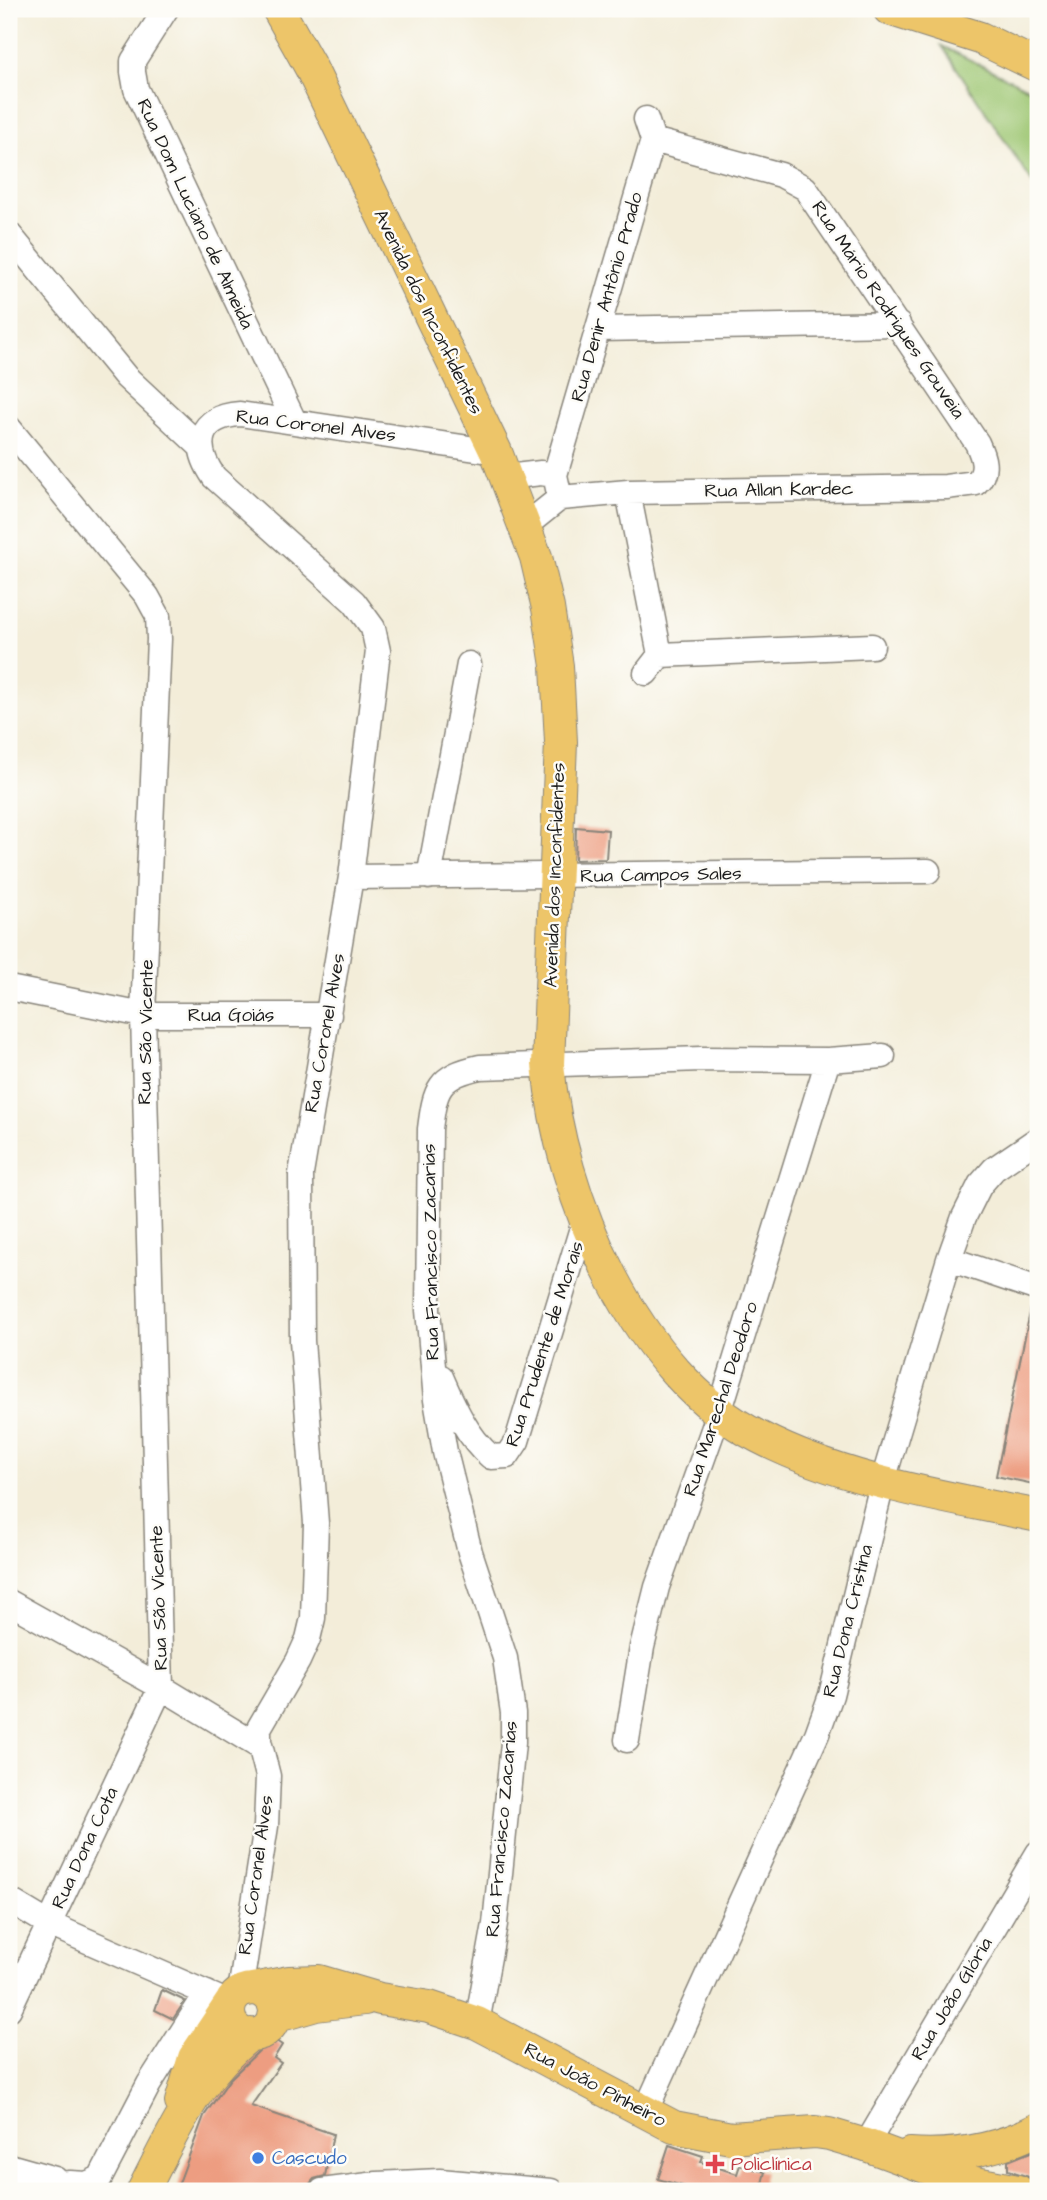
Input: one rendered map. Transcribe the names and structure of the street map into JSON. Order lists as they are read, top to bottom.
{
  "streets": {
    "main road": ["Avenida dos Inconfidentes", "Rua João Pinheiro"],
    "street": [
      "Rua Dom Luciano de Almeida",
      "Rua Denir Antônio Prado",
      "Rua Mário Rodrigues Gouveia",
      "Rua Coronel Alves",
      "Rua Allan Kardec",
      "Rua Campos Sales",
      "Rua Goiás",
      "Rua São Vicente",
      "Rua Francisco Zacarias",
      "Rua Prudente de Morais",
      "Rua Marechal Deodoro",
      "Rua Dona Cristina",
      "Rua Dona Cota",
      "Rua João Glória"
    ]
  },
  "crossings": [
    ["Rua Dom Luciano de Almeida", "Rua Coronel Alves"],
    ["Rua Denir Antônio Prado", "Rua Mário Rodrigues Gouveia"],
    ["Rua Denir Antônio Prado", "Rua Coronel Alves"],
    ["Rua Denir Antônio Prado", "Rua Allan Kardec"],
    ["Rua Mário Rodrigues Gouveia", "Rua Allan Kardec"],
    ["Avenida dos Inconfidentes", "Rua Coronel Alves"],
    ["Avenida dos Inconfidentes", "Rua Campos Sales"],
    ["Avenida dos Inconfidentes", "Rua Francisco Zacarias"],
    ["Avenida dos Inconfidentes", "Rua Prudente de Morais"],
    ["Avenida dos Inconfidentes", "Rua Marechal Deodoro"],
    ["Avenida dos Inconfidentes", "Rua Dona Cristina"],
    ["Rua Coronel Alves", "Rua Allan Kardec"],
    ["Rua Coronel Alves", "Rua Campos Sales"],
    ["Rua Coronel Alves", "Rua Goiás"],
    ["Rua Goiás", "Rua São Vicente"],
    ["Rua São Vicente", "Rua Dona Cota"],
    ["Rua Francisco Zacarias", "Rua Prudente de Morais"],
    ["Rua Francisco Zacarias", "Rua Marechal Deodoro"],
    ["Rua Francisco Zacarias", "Rua João Pinheiro"],
    ["Rua Dona Cristina", "Rua João Pinheiro"],
    ["Rua João Glória", "Rua João Pinheiro"]
  ],
  "places": {
    "other": ["Cascudo"],
    "health": ["Policlínica"]
  }
}
